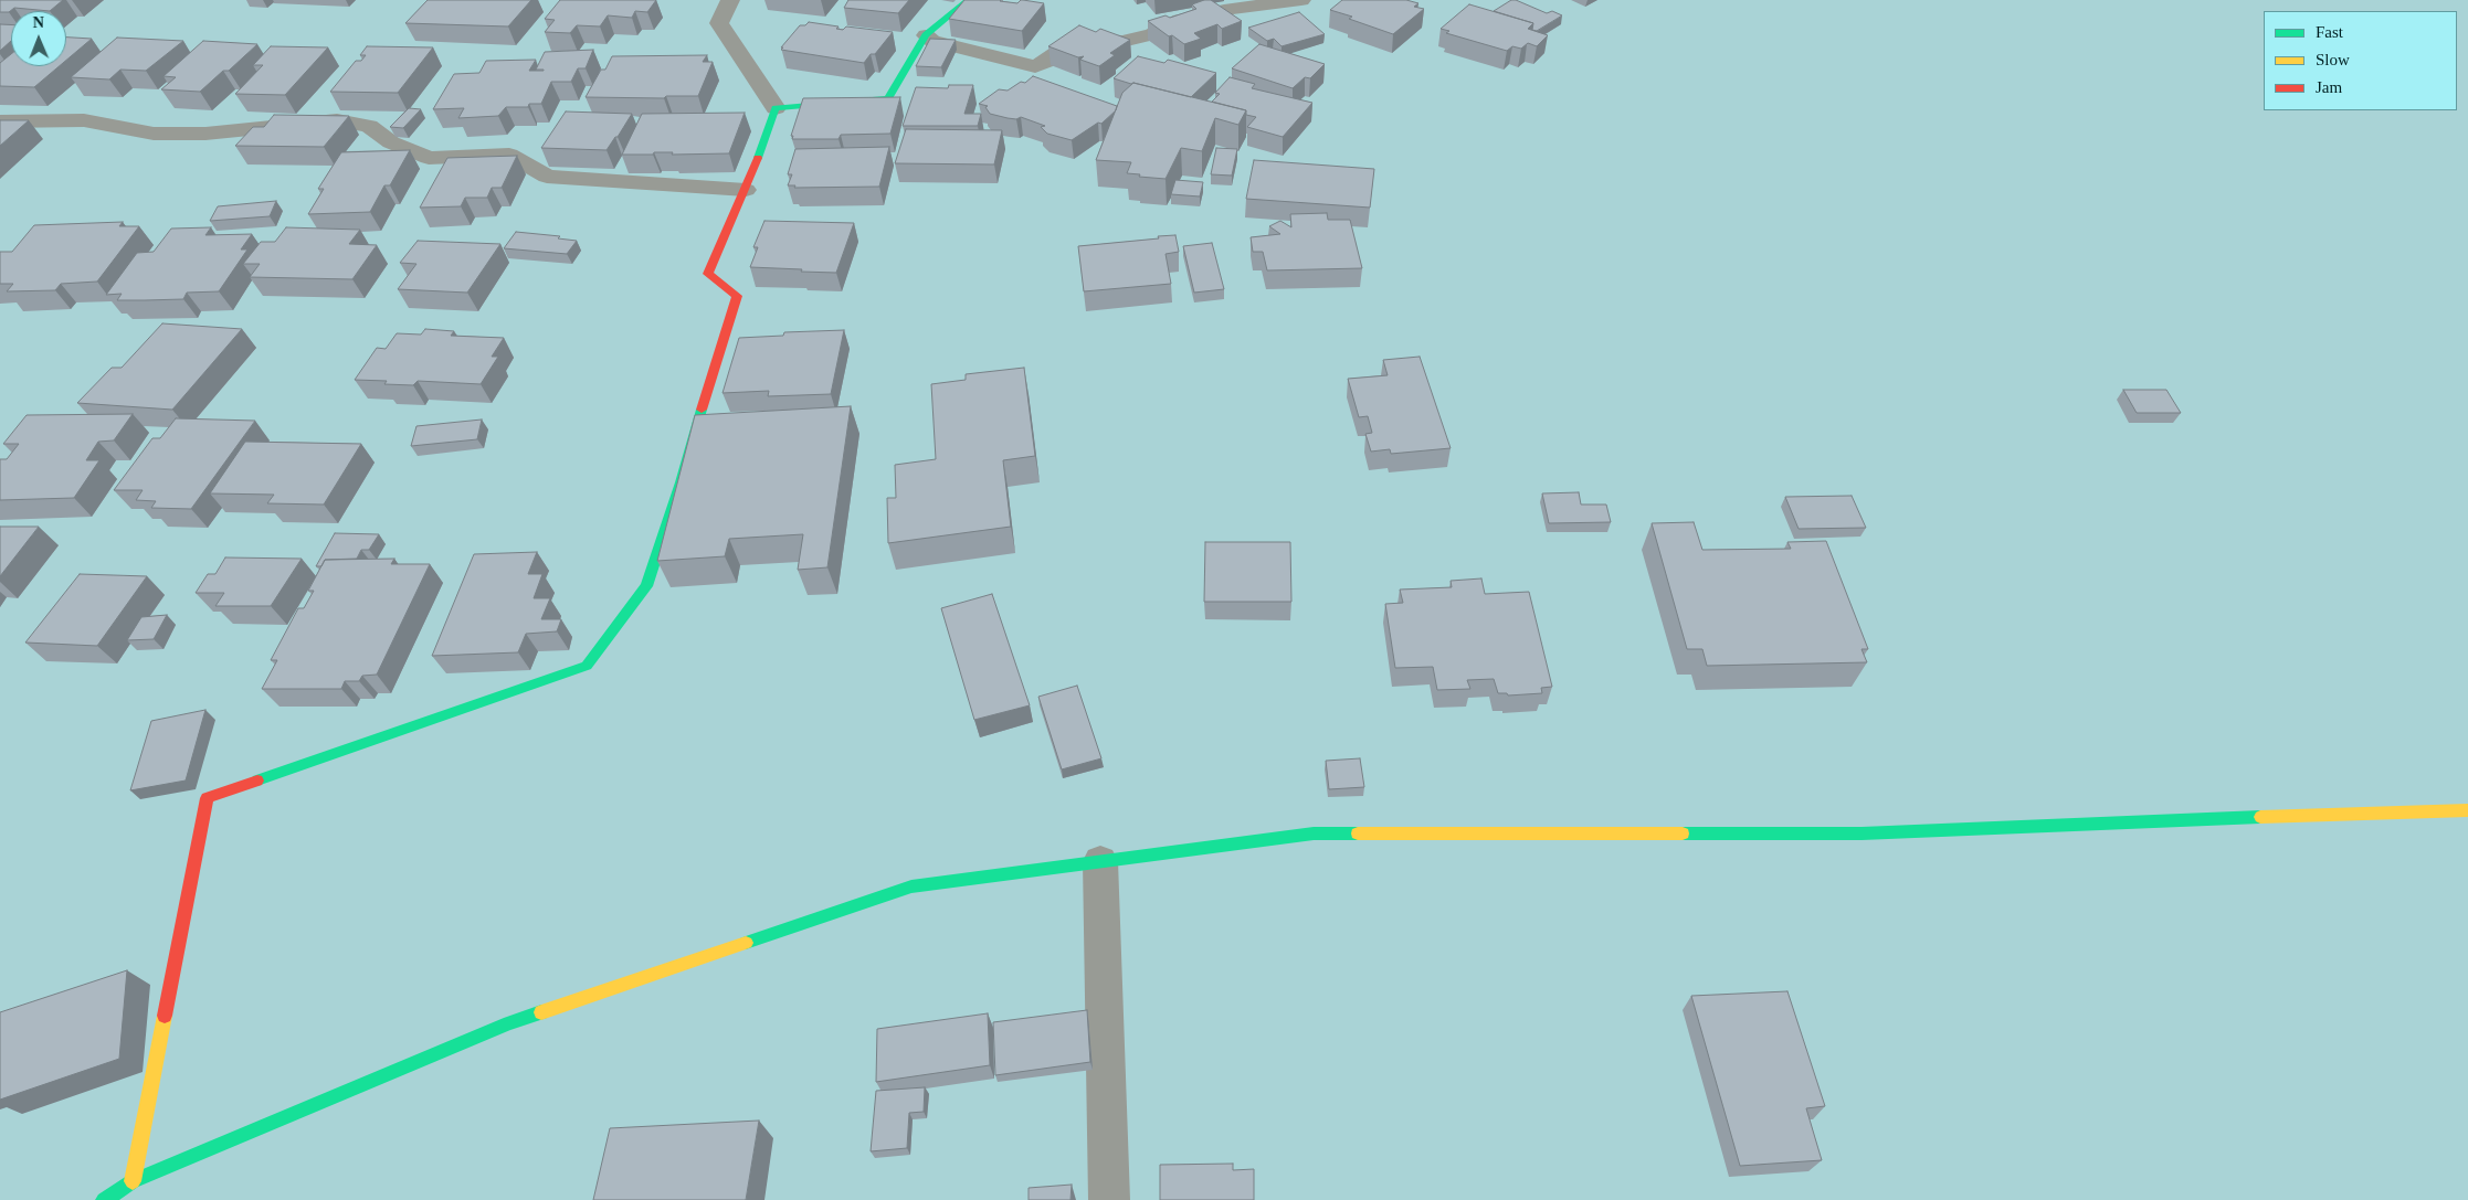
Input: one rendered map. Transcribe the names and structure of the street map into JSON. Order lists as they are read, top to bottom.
{
  "legend": ["Fast", "Slow", "Jam"],
  "north": "top"
}
